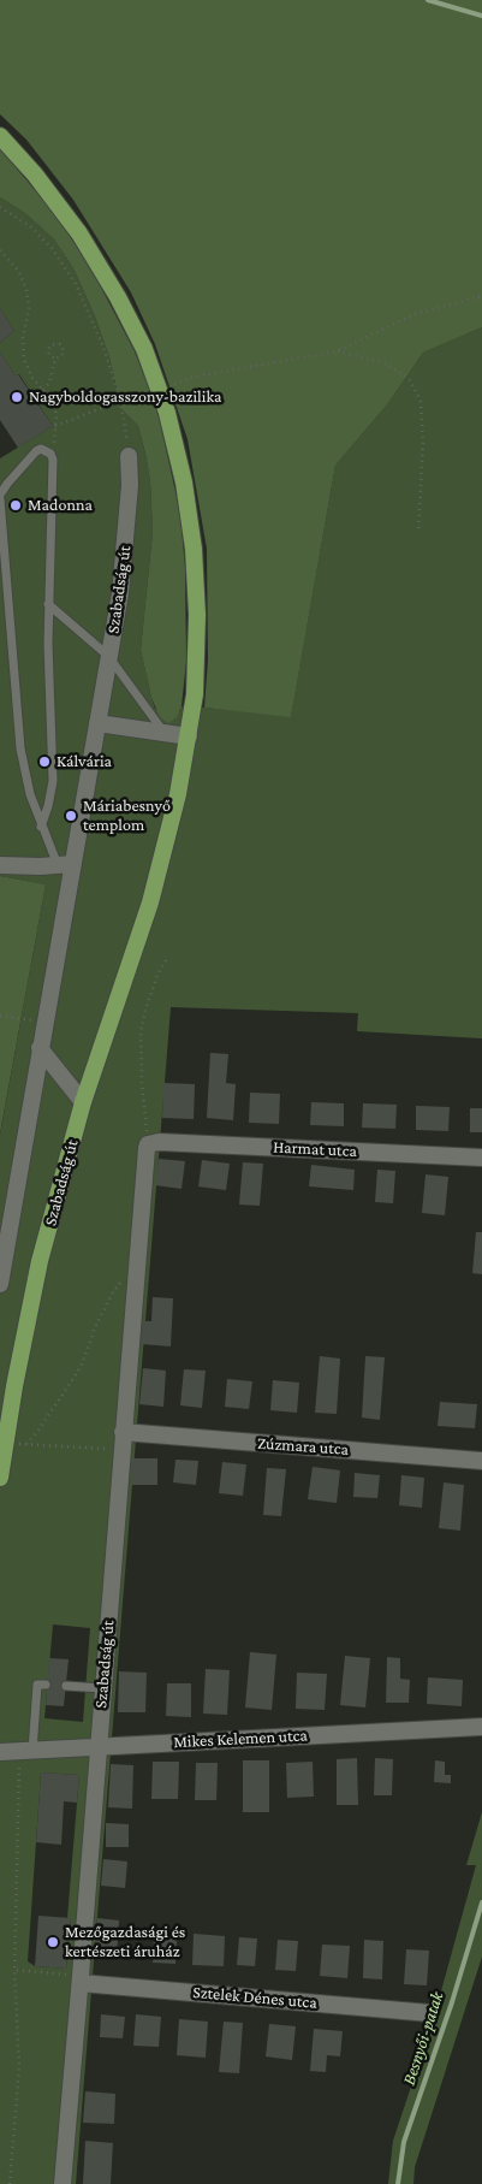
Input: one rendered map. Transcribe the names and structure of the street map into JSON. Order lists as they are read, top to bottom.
{
  "streets": {
    "main road": ["Szabadság út"],
    "street": [
      "Harmat utca",
      "Zúzmara utca",
      "Mikes Kelemen utca",
      "Sztelek Dénes utca"
    ]
  },
  "crossings": [
    ["Szabadság út", "Harmat utca"],
    ["Szabadság út", "Zúzmara utca"],
    ["Szabadság út", "Mikes Kelemen utca"],
    ["Szabadság út", "Sztelek Dénes utca"]
  ],
  "water": ["Besnyői-patak"],
  "places": [
    "Nagyboldogasszony-bazilika",
    "Madonna",
    "Kálvária",
    "Máriabesnyő templom",
    "Mezőgazdasági és kertészeti áruház"
  ]
}
